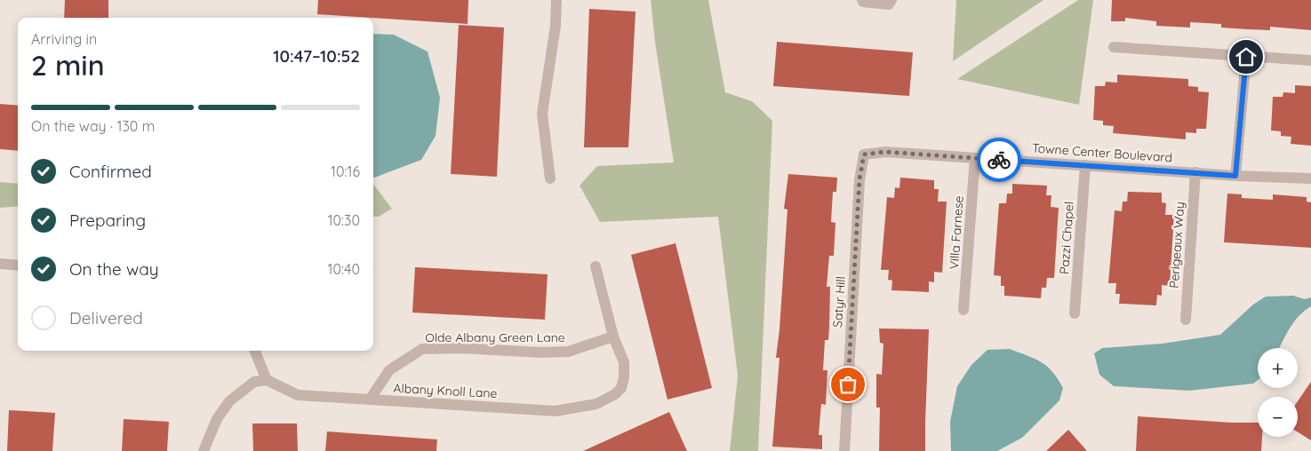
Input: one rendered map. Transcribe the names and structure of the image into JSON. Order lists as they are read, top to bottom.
{
  "streets": {
    "street": [
      "Towne Center Boulevard",
      "Villa Farnese",
      "Pazzi Chapel",
      "Perigeaux Way",
      "Satyr Hill",
      "Olde Albany Green Lane",
      "Albany Knoll Lane"
    ]
  },
  "crossings": [
    ["Towne Center Boulevard", "Villa Farnese"],
    ["Towne Center Boulevard", "Pazzi Chapel"],
    ["Towne Center Boulevard", "Perigeaux Way"],
    ["Towne Center Boulevard", "Satyr Hill"],
    ["Olde Albany Green Lane", "Albany Knoll Lane"]
  ],
  "page": {
    "heading": ["2 min", "Arriving in", "10:47–10:52"],
    "bar": "On the way · 130 m",
    "list": [
      ["Confirmed", "10:16"],
      ["Preparing", "10:30"],
      ["On the way", "10:40"],
      "Delivered"
    ],
    "map_buttons": ["+", "−"]
  }
}
